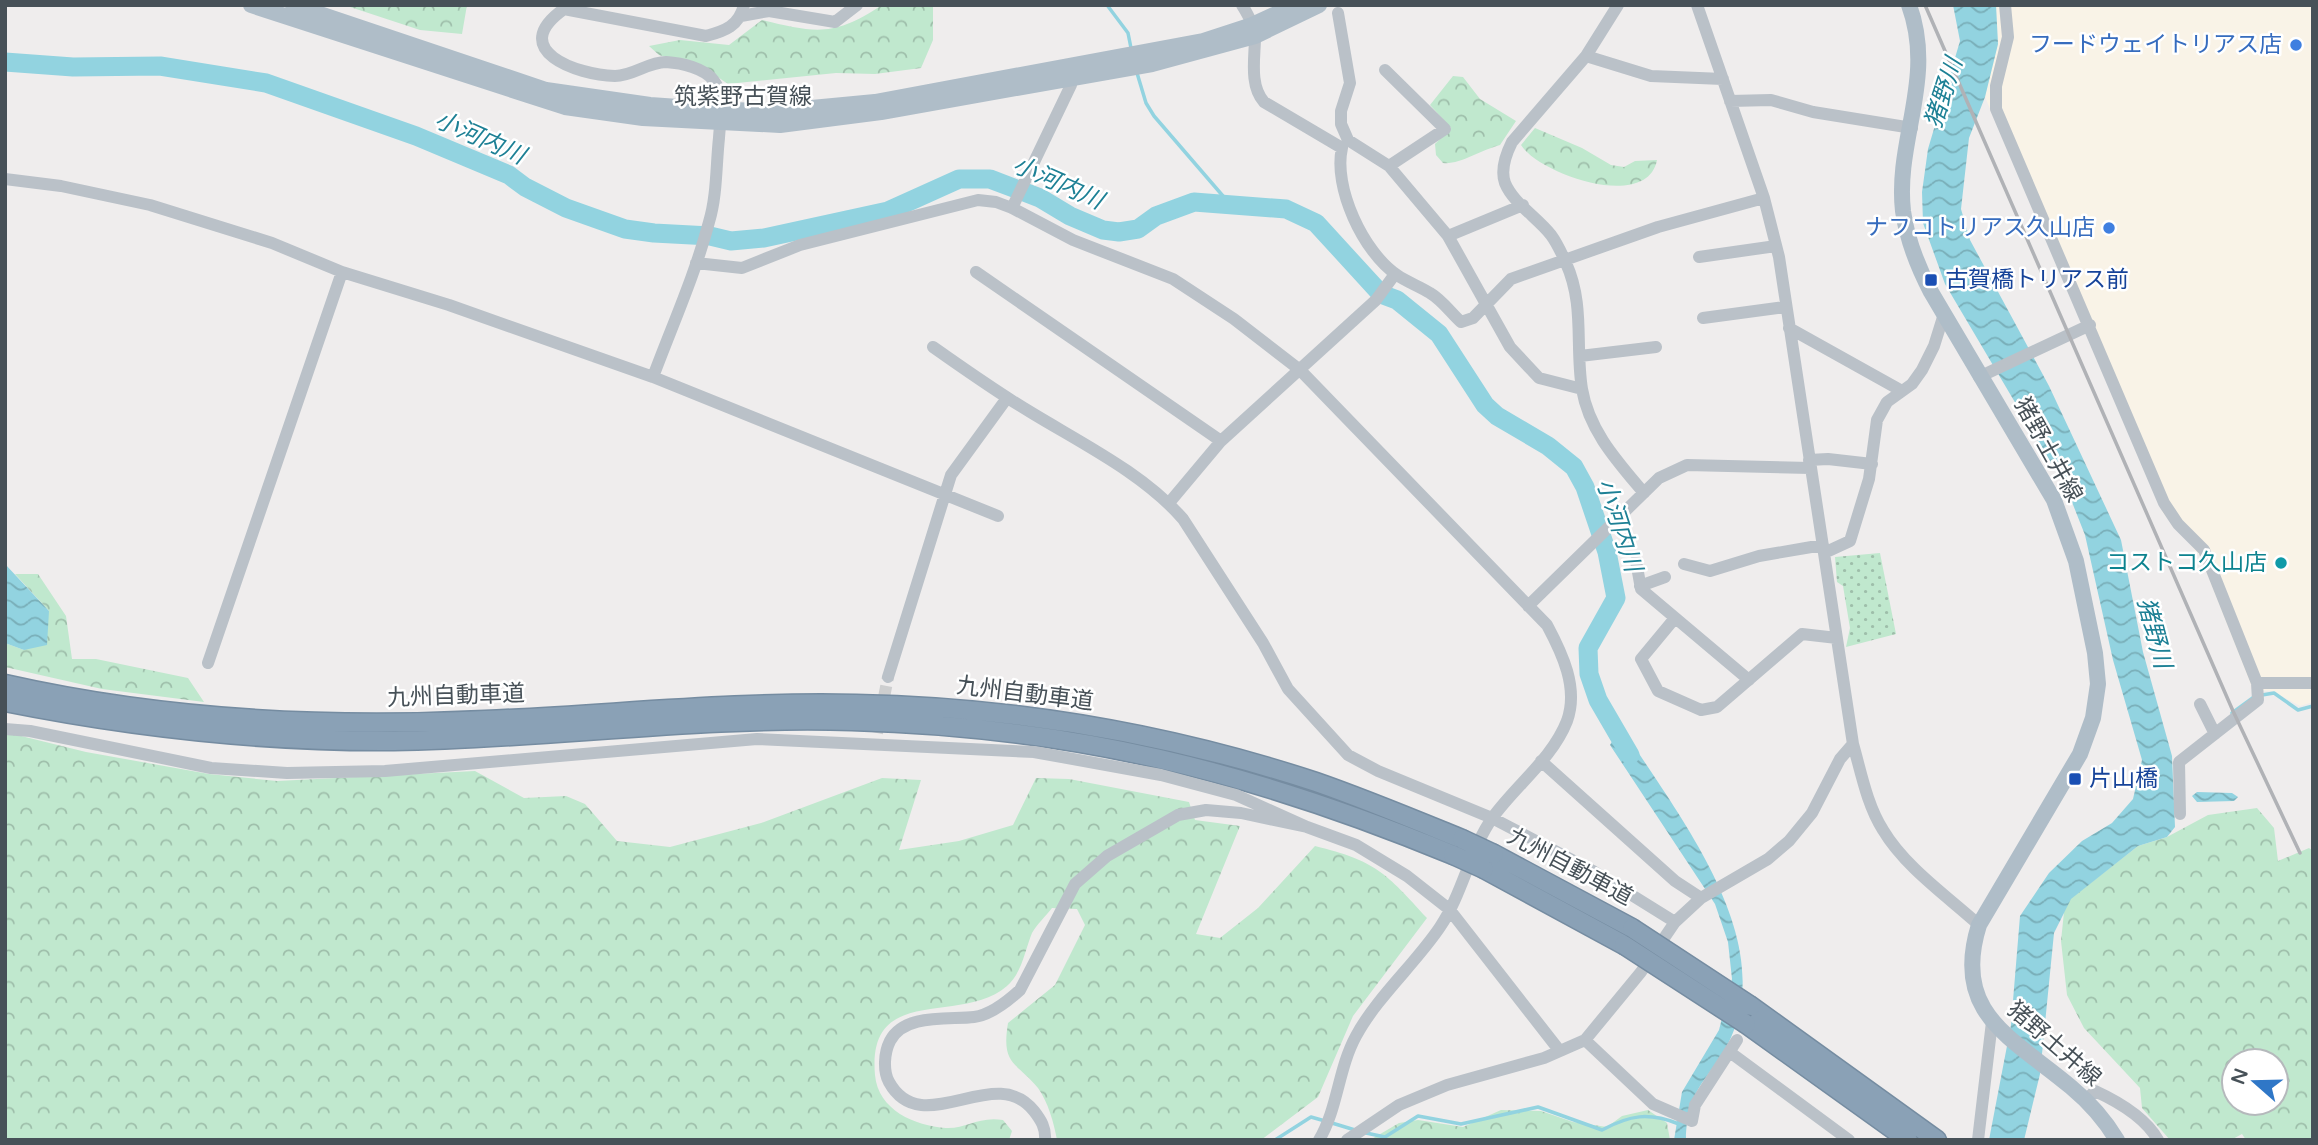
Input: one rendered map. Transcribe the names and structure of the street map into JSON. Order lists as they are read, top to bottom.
{
  "streets": {
    "highway": ["九州自動車道"],
    "main road": ["筑紫野古賀線", "猪野土井線"]
  },
  "water": ["猪野川", "小河内川"],
  "places": {
    "other": ["フードウェイトリアス店", "ナフコトリアス久山店", "コストコ久山店"],
    "transit": ["古賀橋トリアス前", "片山橋"]
  },
  "north": "left"
}
